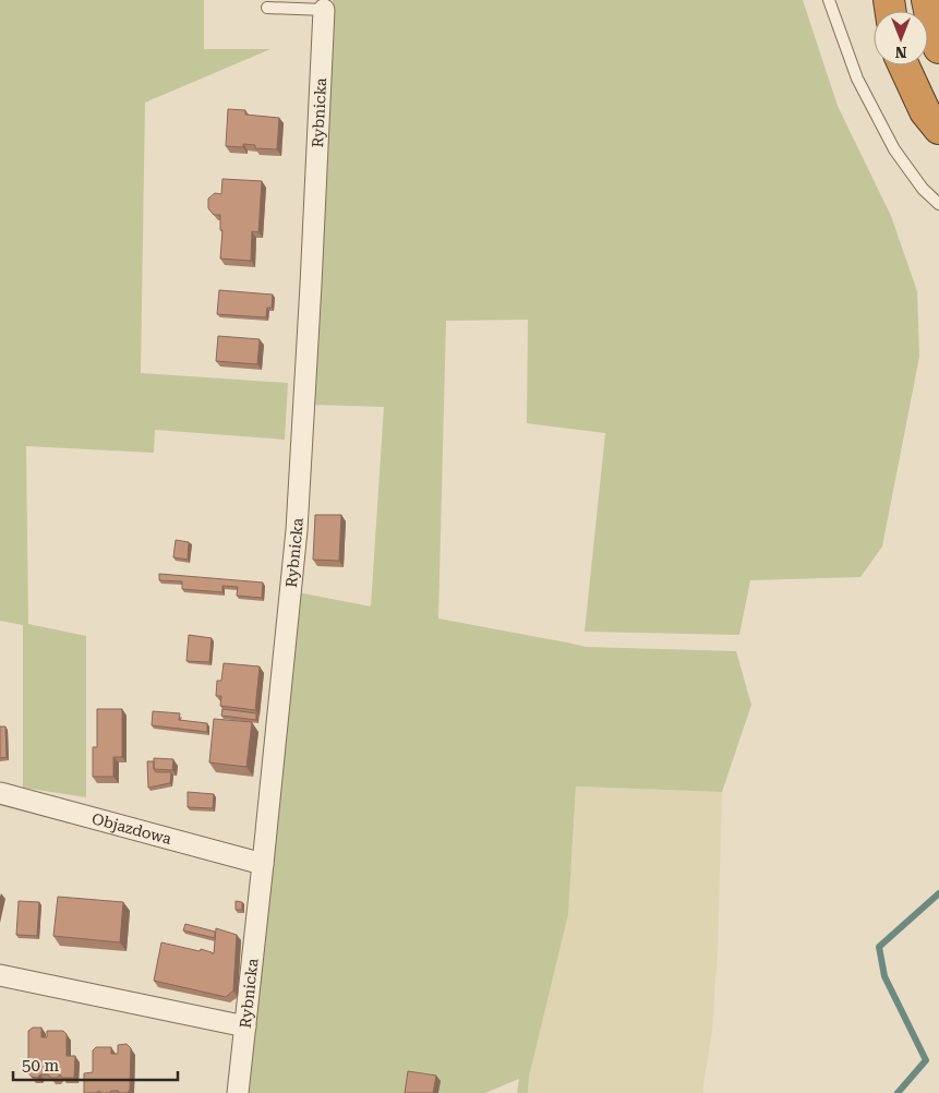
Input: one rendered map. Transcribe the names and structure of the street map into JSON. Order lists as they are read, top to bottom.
{
  "streets": {
    "street": ["Rybnicka", "Objazdowa"]
  },
  "crossings": [
    ["Rybnicka", "Objazdowa"]
  ],
  "scale_bar": "50 m",
  "north": "bottom"
}
